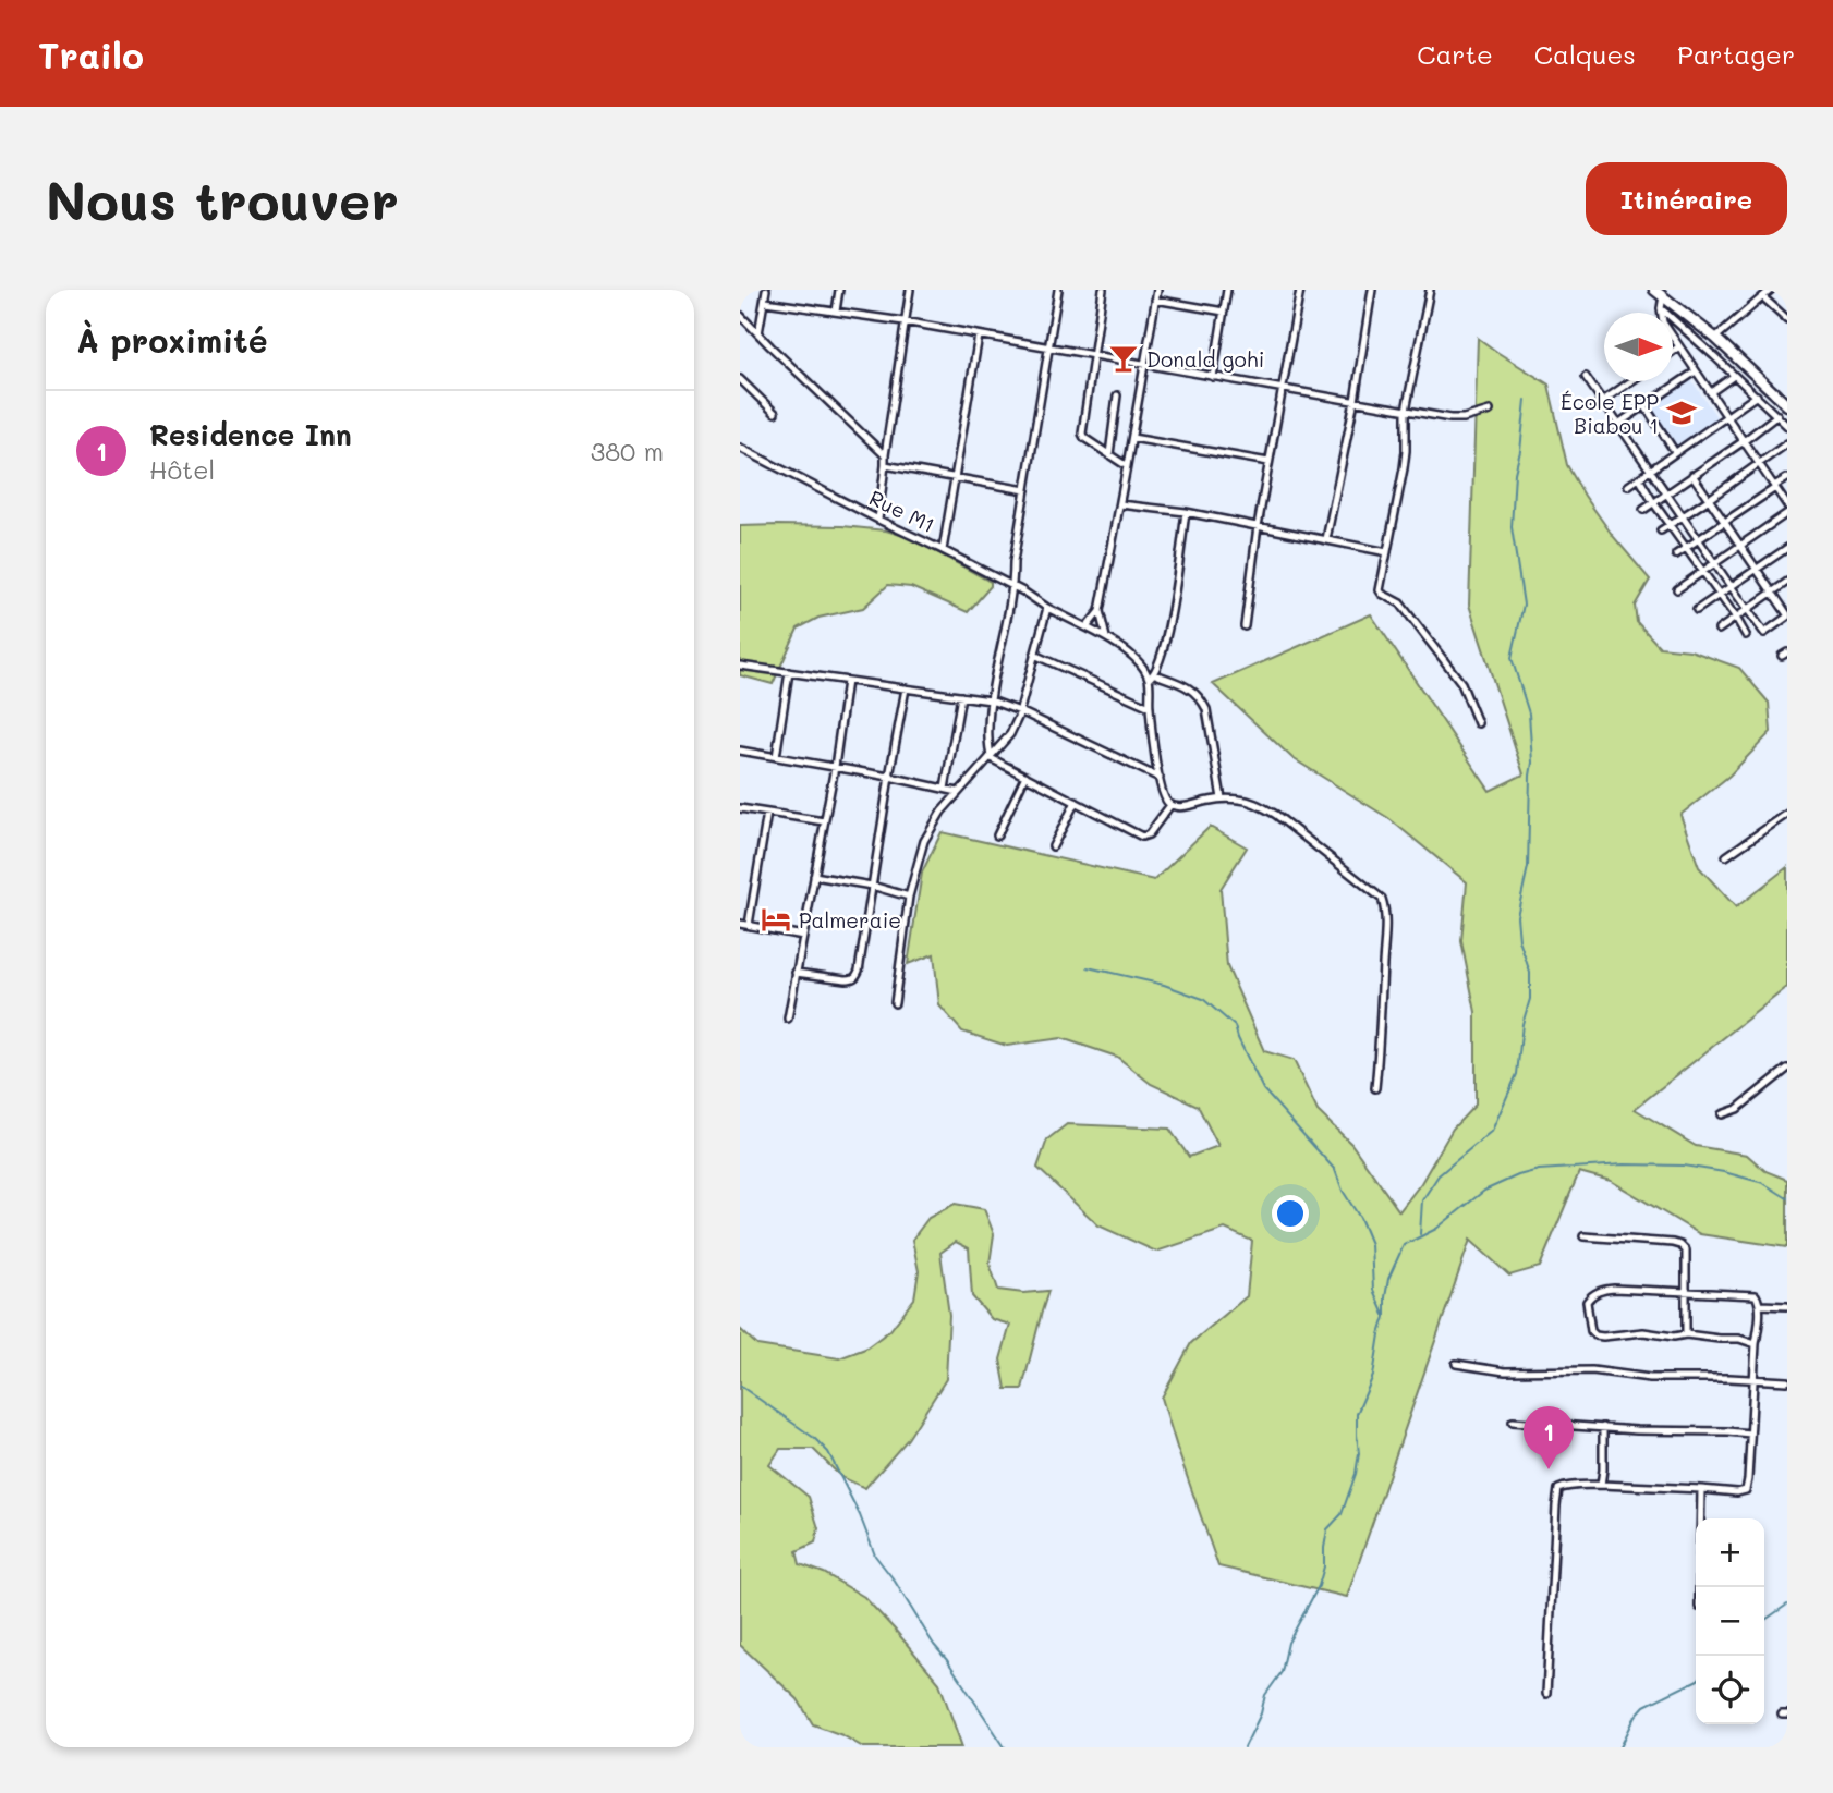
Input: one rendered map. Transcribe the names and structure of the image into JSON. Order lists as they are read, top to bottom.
{
  "streets": {
    "street": ["Rue M1"]
  },
  "places": {
    "bar": ["Donald gohi"],
    "school or university": ["École EPP Biabou 1"],
    "hotel": ["Palmeraie"]
  },
  "north": "right",
  "page": {
    "header": "Trailo",
    "nav": ["Carte", "Calques", "Partager"],
    "buttons": "Itinéraire",
    "title": "Nous trouver",
    "heading": "À proximité",
    "list": [
      {
        "mark": "1",
        "name": "Residence Inn",
        "note": "Hôtel",
        "value": "380 m"
      }
    ],
    "pins": "1",
    "map_buttons": ["+", "−"]
  }
}
